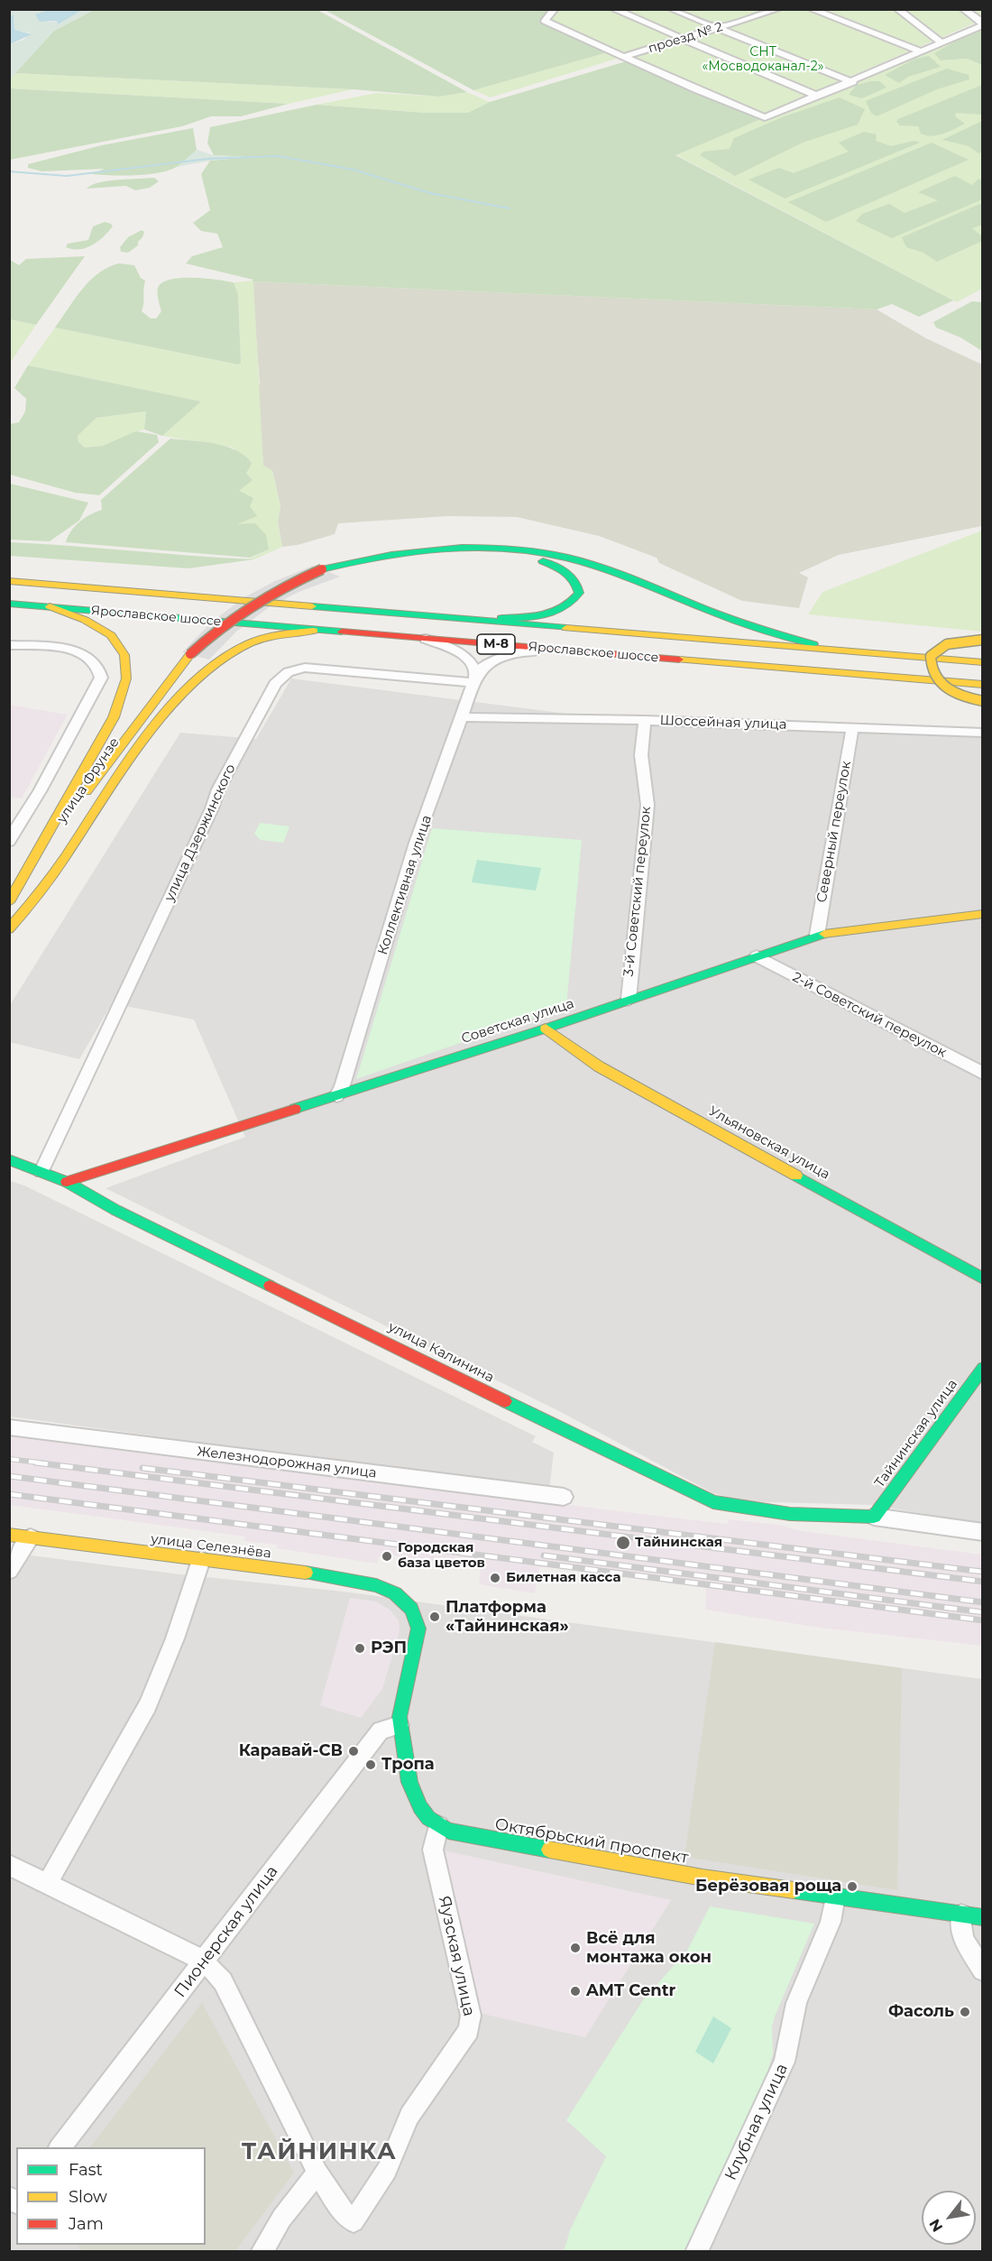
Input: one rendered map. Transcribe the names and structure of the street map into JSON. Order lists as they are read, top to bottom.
{
  "streets": {
    "main road": [
      "Ярославское шоссе",
      "М-8",
      "улица Фрунзе",
      "Советская улица",
      "Ульяновская улица",
      "улица Калинина",
      "Тайнинская улица",
      "улица Селезнёва",
      "Октябрьский проспект"
    ],
    "street": [
      "проезд № 2",
      "Шоссейная улица",
      "Северный переулок",
      "улица Дзержинского",
      "Коллективная улица",
      "3-й Советский переулок",
      "2-й Советский переулок",
      "Железнодорожная улица",
      "Пионерская улица",
      "Яузская улица",
      "Клубная улица"
    ]
  },
  "crossings": [
    ["Ярославское шоссе", "Коллективная улица"],
    ["Шоссейная улица", "Северный переулок"],
    ["Шоссейная улица", "Коллективная улица"],
    ["Шоссейная улица", "3-й Советский переулок"],
    ["Северный переулок", "Советская улица"],
    ["улица Дзержинского", "Коллективная улица"],
    ["улица Дзержинского", "улица Калинина"],
    ["Коллективная улица", "Советская улица"],
    ["3-й Советский переулок", "Советская улица"],
    ["2-й Советский переулок", "Советская улица"],
    ["Советская улица", "Ульяновская улица"],
    ["Советская улица", "улица Калинина"],
    ["улица Калинина", "Тайнинская улица"],
    ["улица Селезнёва", "Октябрьский проспект"],
    ["Октябрьский проспект", "Пионерская улица"],
    ["Октябрьский проспект", "Яузская улица"],
    ["Октябрьский проспект", "Клубная улица"]
  ],
  "districts": ["ТАЙНИНКА"],
  "parks": ["СНТ «Мосводоканал-2»"],
  "places": [
    "Тайнинская",
    "Городская база цветов",
    "Билетная касса",
    "Платформа «Тайнинская»",
    "РЭП",
    "Каравай-СВ",
    "Тропа",
    "Берёзовая роща",
    "Всё для монтажа окон",
    "AMT Centr",
    "Фасоль"
  ],
  "legend": ["Fast", "Slow", "Jam"],
  "north": "bottom left"
}
